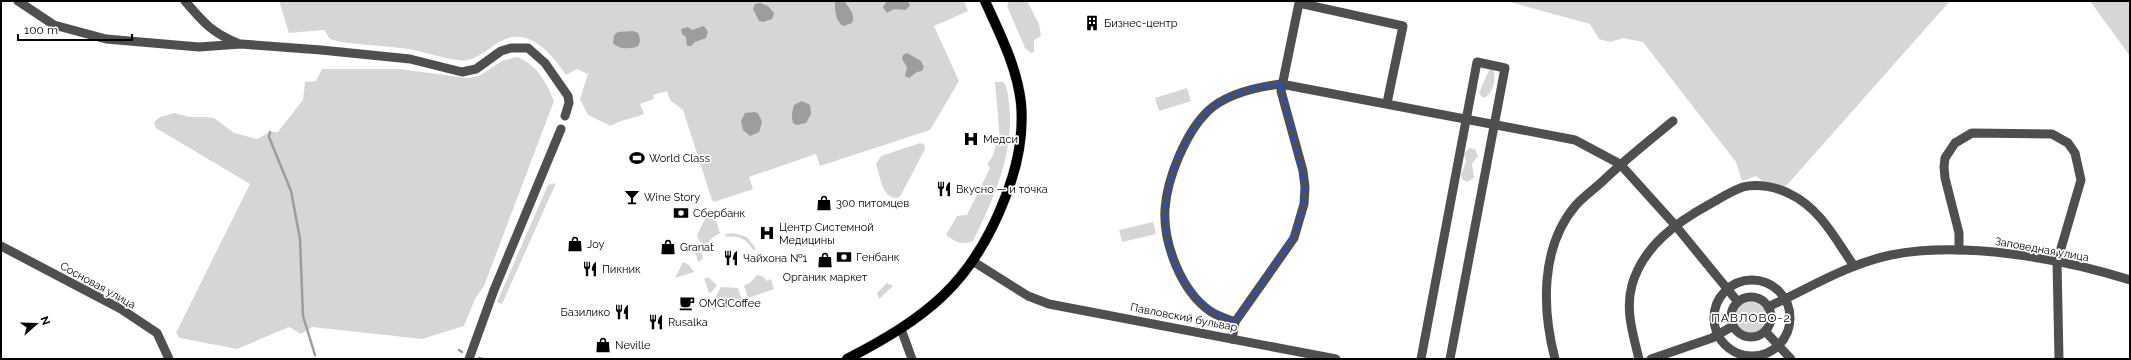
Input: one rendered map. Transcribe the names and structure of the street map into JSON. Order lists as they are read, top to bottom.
{
  "streets": {
    "street": ["Заповедная улица", "Сосновая улица", "Павловский бульвар"]
  },
  "districts": ["ПАВЛОВО-2"],
  "places": {
    "building": ["Бизнес-центр"],
    "hospital": ["Медси", "Центр Системной Медицины"],
    "sports": ["World Class"],
    "restaurant": [
      "Вкусно — и точка",
      "Чайхона №1",
      "Пикник",
      "Базилико",
      "Rusalka"
    ],
    "bar": ["Wine Story"],
    "shop": [
      "300 питомцев",
      "Joy",
      "Granat",
      "Органик маркет",
      "Neville"
    ],
    "bank": ["Сбербанк", "Генбанк"],
    "cafe": ["OMG!Coffee"]
  },
  "scale_bar": "100 m",
  "north": "right"
}
